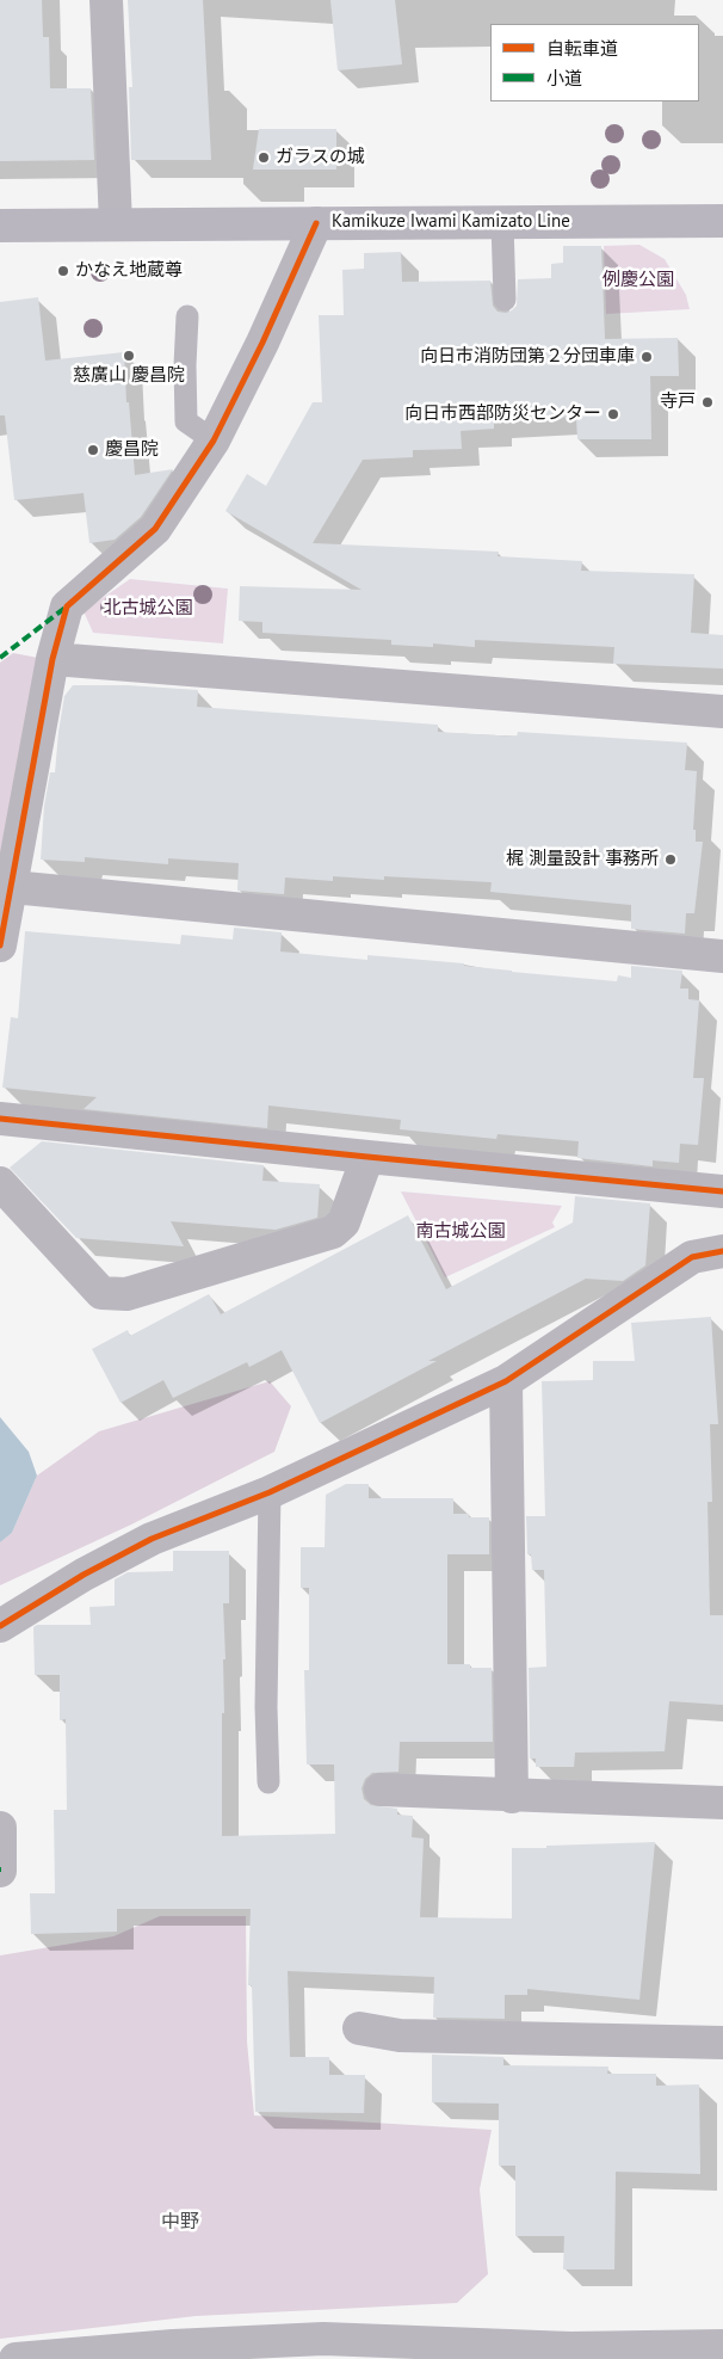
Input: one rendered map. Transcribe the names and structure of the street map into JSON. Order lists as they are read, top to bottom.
{
  "streets": {
    "main road": ["Kamikuze Iwami Kamizato Line"]
  },
  "districts": ["中野"],
  "parks": ["例慶公園", "北古城公園", "南古城公園"],
  "places": [
    "ガラスの城",
    "かなえ地蔵尊",
    "慈廣山 慶昌院",
    "向日市消防団第２分団車庫",
    "寺戸",
    "向日市西部防災センター",
    "慶昌院",
    "梶 測量設計 事務所"
  ],
  "legend": ["自転車道", "小道"]
}
